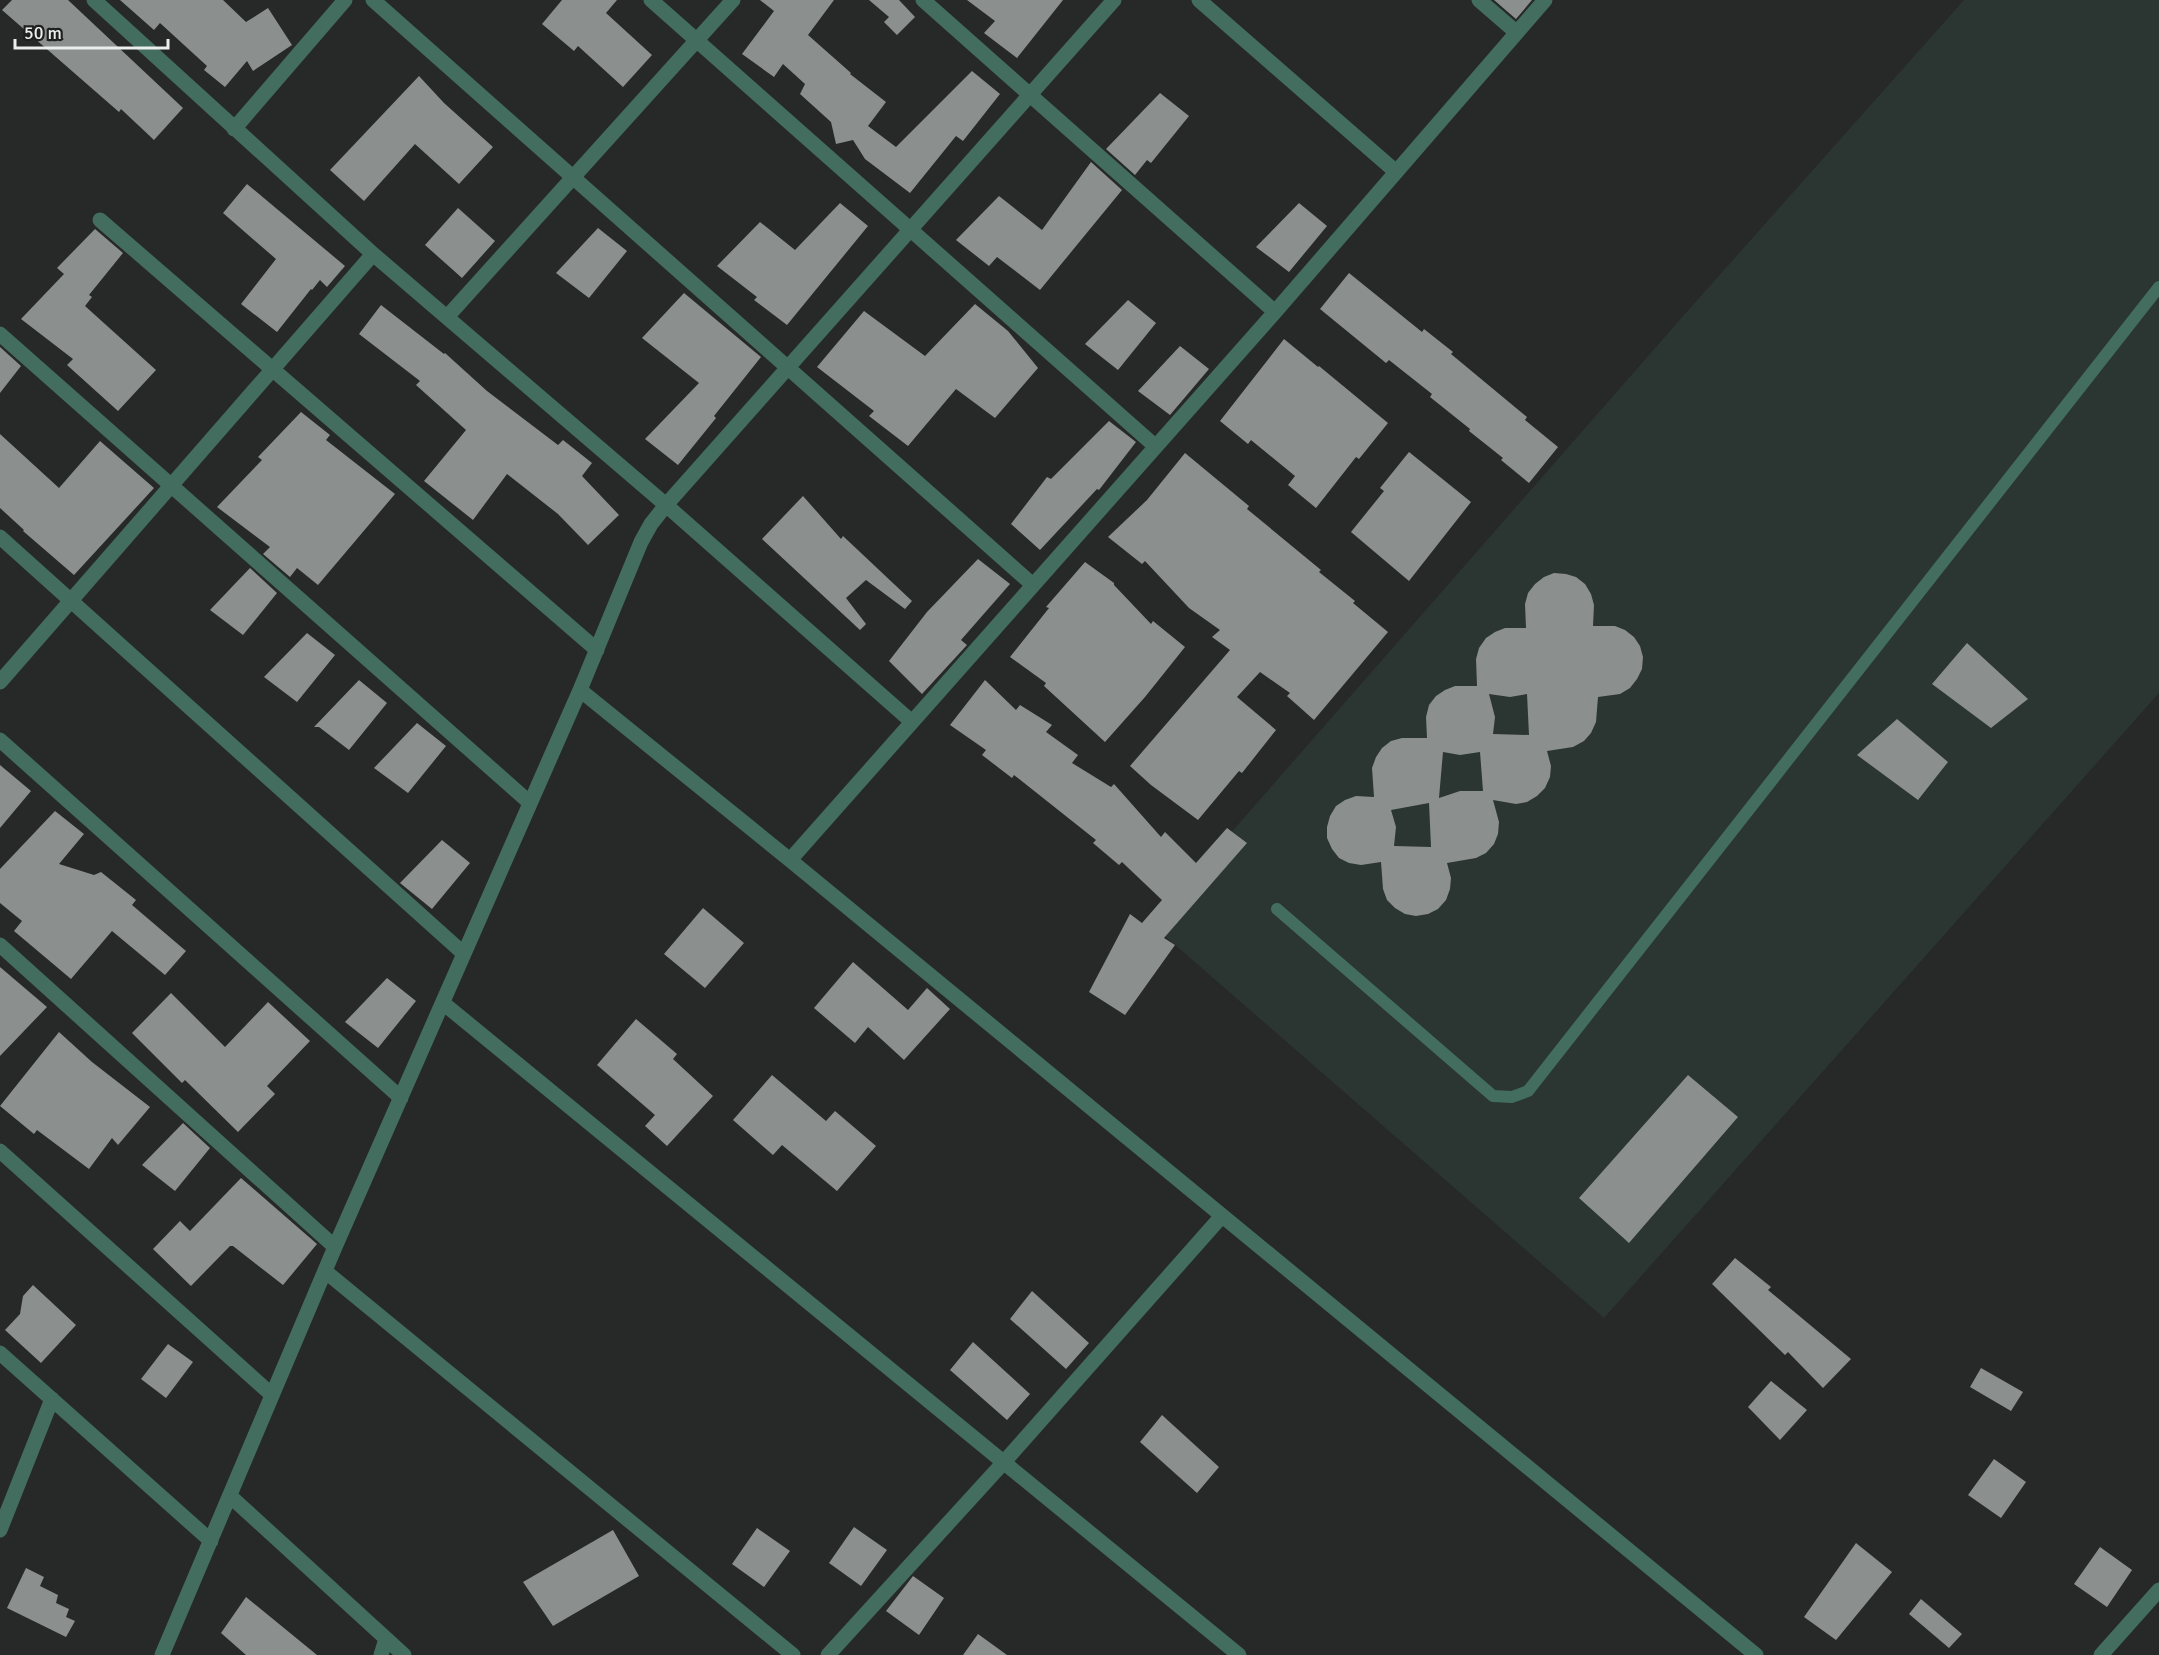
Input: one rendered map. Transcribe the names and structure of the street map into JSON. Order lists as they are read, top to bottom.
{
  "scale_bar": "50 m"
}
